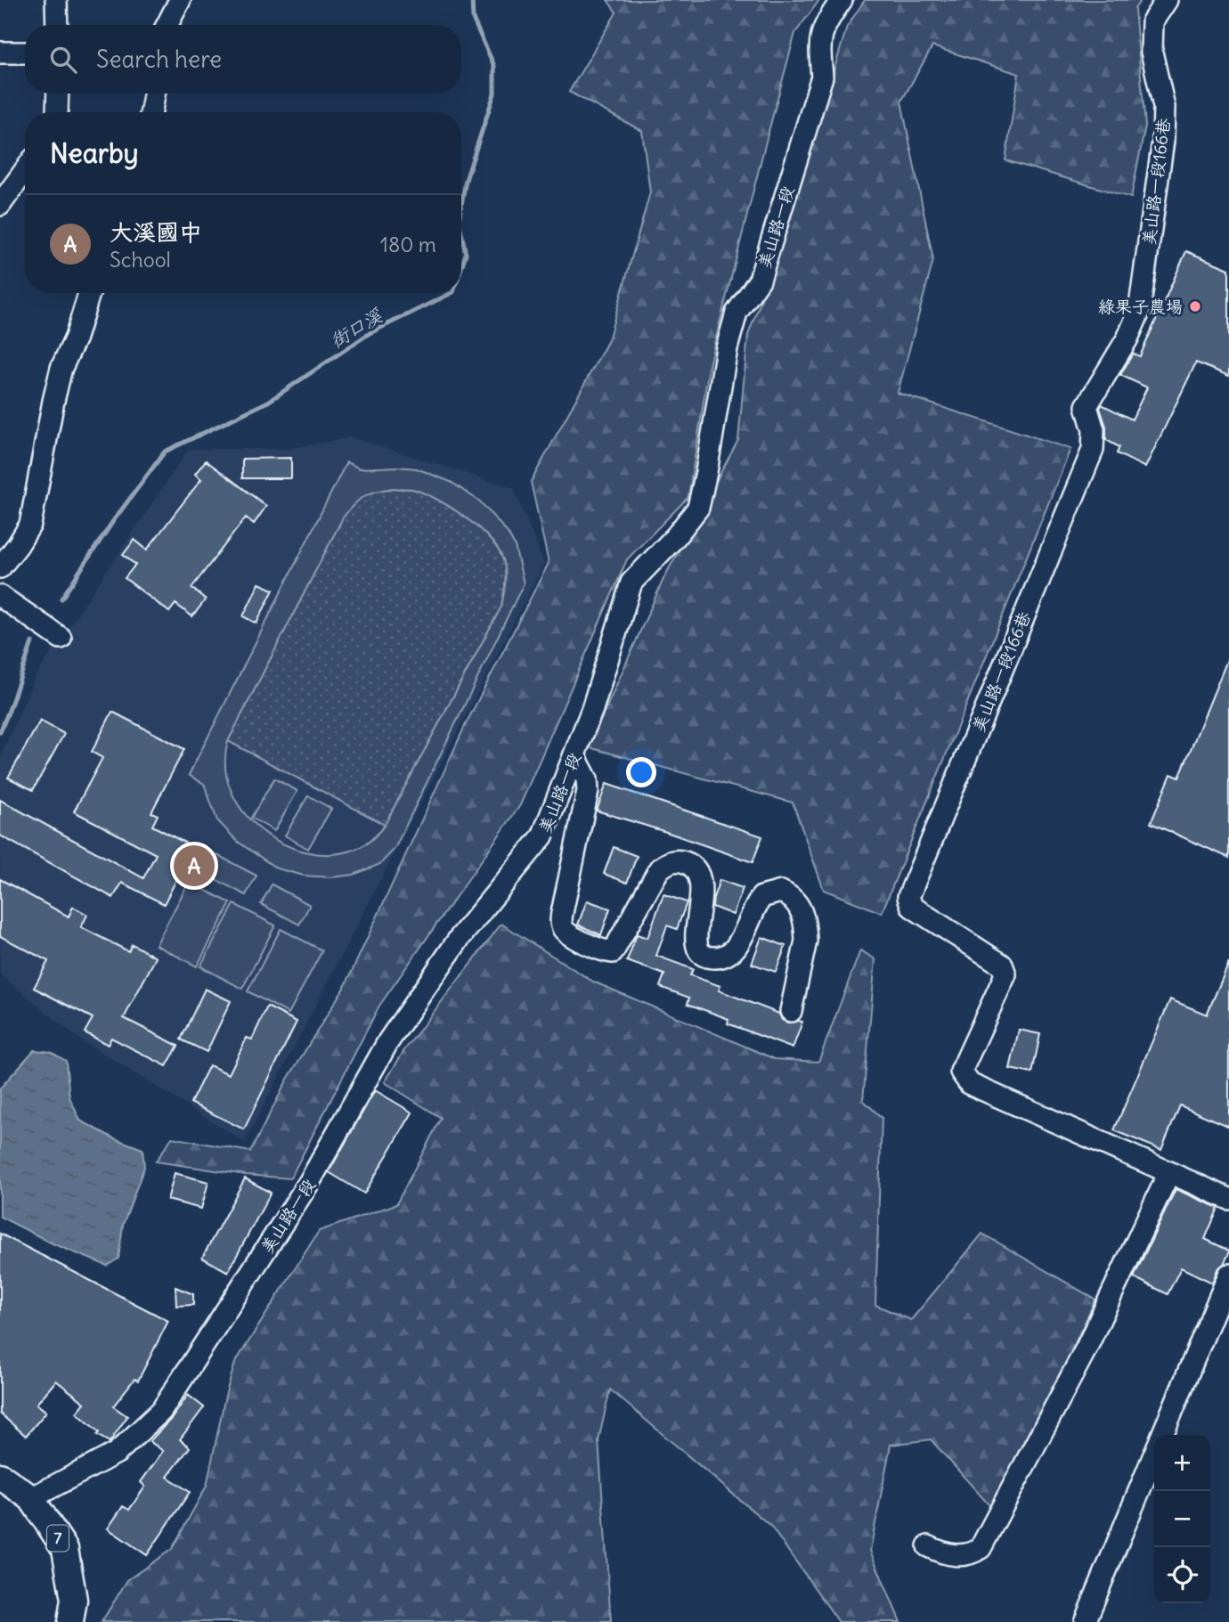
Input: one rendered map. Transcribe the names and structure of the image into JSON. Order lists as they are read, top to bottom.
{
  "streets": {
    "main road": ["7"],
    "street": ["美山路一段166巷", "美山路一段"]
  },
  "crossings": [
    ["美山路一段", "7"]
  ],
  "water": ["街口溪"],
  "places": ["綠果子農場"],
  "page": {
    "search": "Search here",
    "heading": "Nearby",
    "list": [
      {
        "mark": "A",
        "name": "大溪國中",
        "note": "School",
        "value": "180 m"
      }
    ],
    "pins": "A",
    "map_buttons": ["+", "−"]
  }
}
